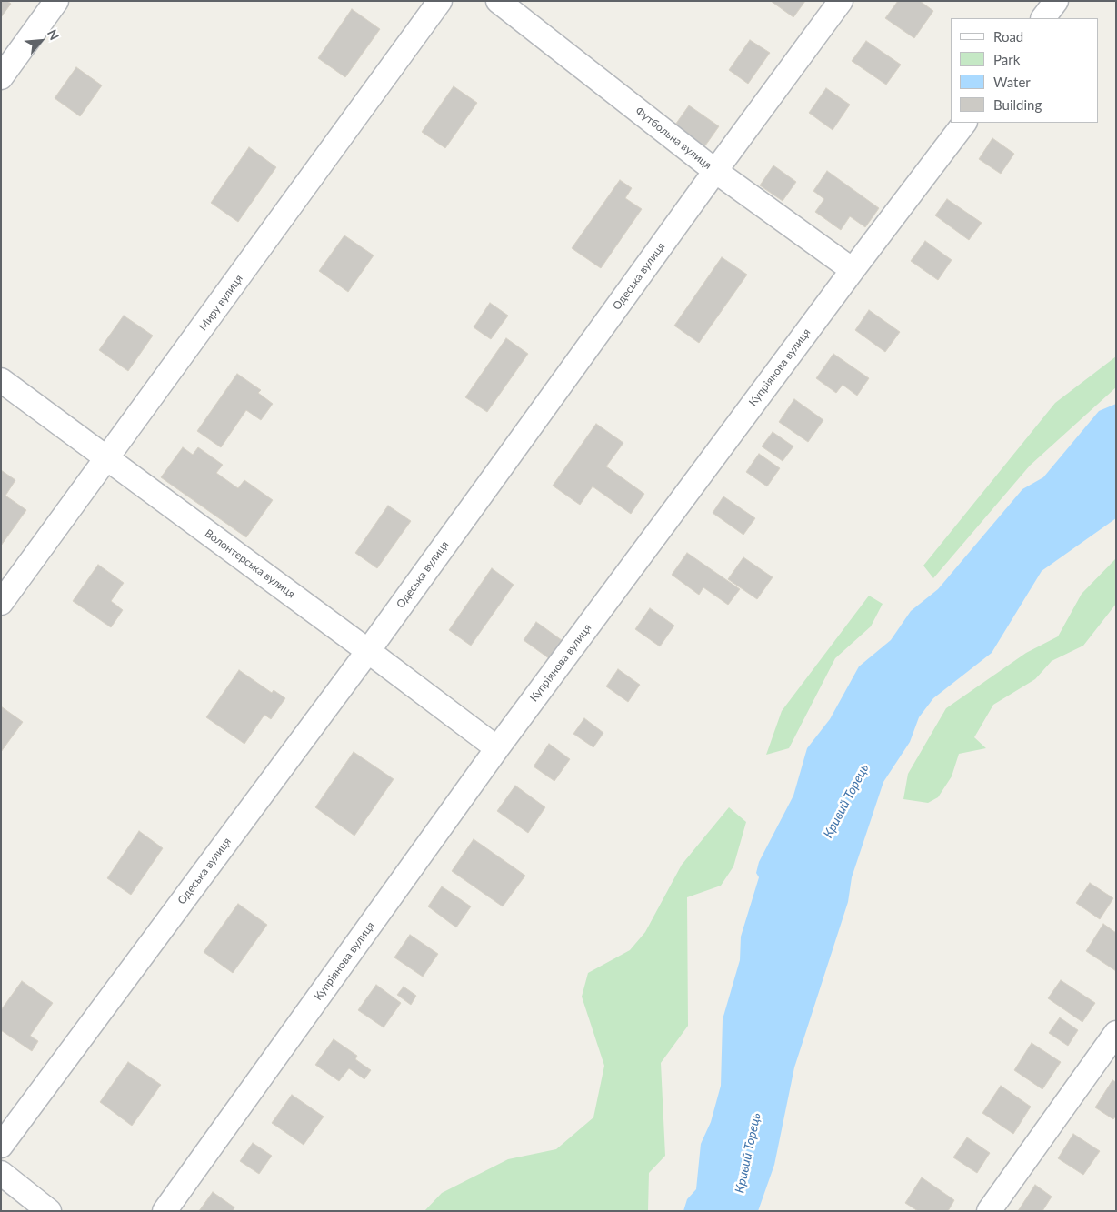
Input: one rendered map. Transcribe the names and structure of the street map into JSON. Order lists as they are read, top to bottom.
{
  "streets": {
    "street": [
      "Футбольна вулиця",
      "Одеська вулиця",
      "Миру вулиця",
      "Купріянова вулиця",
      "Волонтерська вулиця"
    ]
  },
  "crossings": [
    ["Футбольна вулиця", "Одеська вулиця"],
    ["Футбольна вулиця", "Купріянова вулиця"],
    ["Одеська вулиця", "Волонтерська вулиця"],
    ["Миру вулиця", "Волонтерська вулиця"],
    ["Купріянова вулиця", "Волонтерська вулиця"]
  ],
  "water": ["Кривий Торець"],
  "legend": [
    "Road",
    "Park",
    "Water",
    "Building"
  ],
  "north": "top right"
}
